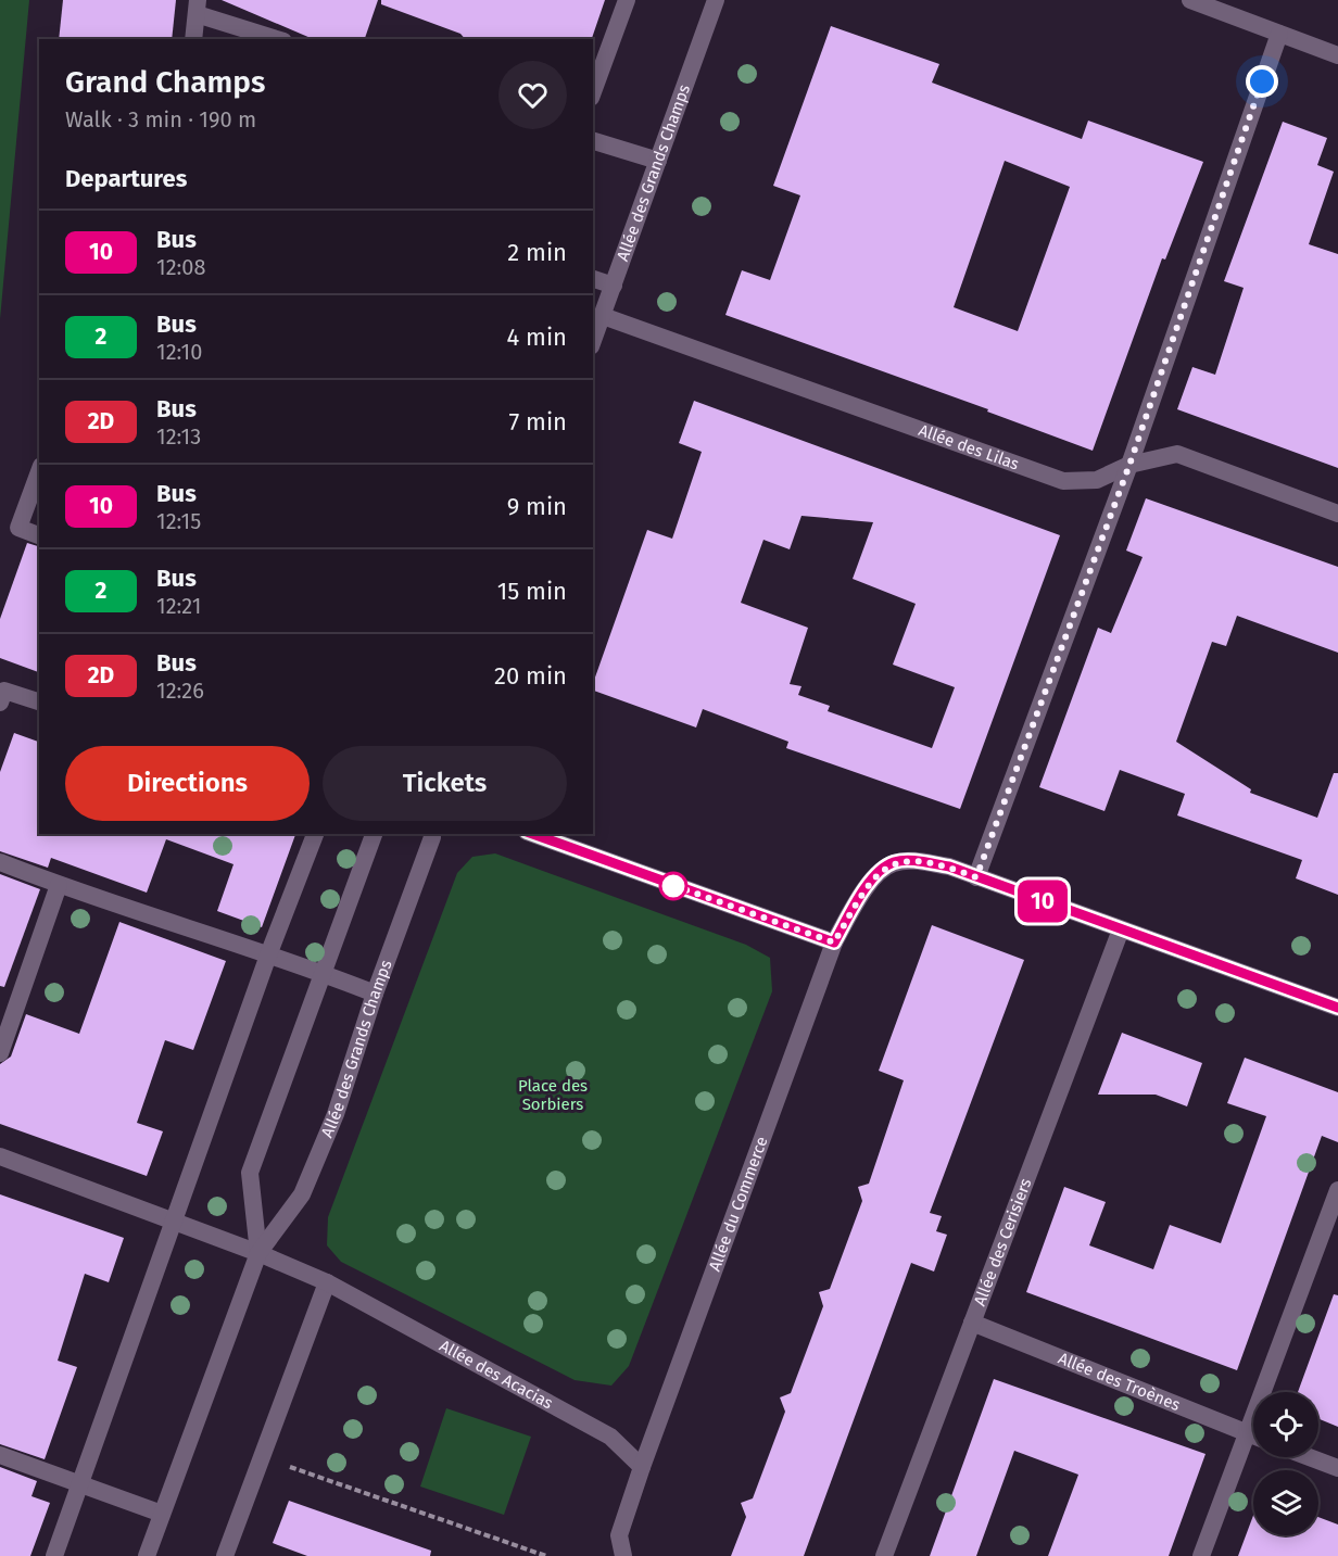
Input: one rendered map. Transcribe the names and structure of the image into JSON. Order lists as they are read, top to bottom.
{
  "streets": {
    "street": [
      "Allée des Grands Champs",
      "Allée des Lilas",
      "Allée du Commerce",
      "Allée des Cerisiers",
      "Allée des Acacias",
      "Allée des Troènes"
    ]
  },
  "crossings": [
    ["Allée des Grands Champs", "Allée des Lilas"],
    ["Allée des Grands Champs", "Allée des Acacias"],
    ["Allée du Commerce", "Allée des Cerisiers"],
    ["Allée du Commerce", "Allée des Acacias"],
    ["Allée des Cerisiers", "Allée des Troènes"]
  ],
  "parks": ["Place des Sorbiers"],
  "lines": ["bus line 10"],
  "page": {
    "on_map": "10",
    "heading": [
      ["Grand Champs", "Walk · 3 min · 190 m"],
      "Departures"
    ],
    "list": [
      {
        "mark": "10",
        "name": "Bus",
        "note": "12:08",
        "value": "2 min"
      },
      {
        "mark": "2",
        "name": "Bus",
        "note": "12:10",
        "value": "4 min"
      },
      {
        "mark": "2D",
        "name": "Bus",
        "note": "12:13",
        "value": "7 min"
      },
      {
        "mark": "10",
        "name": "Bus",
        "note": "12:15",
        "value": "9 min"
      },
      {
        "mark": "2",
        "name": "Bus",
        "note": "12:21",
        "value": "15 min"
      },
      {
        "mark": "2D",
        "name": "Bus",
        "note": "12:26",
        "value": "20 min"
      }
    ],
    "buttons": ["Directions", "Tickets"]
  }
}
